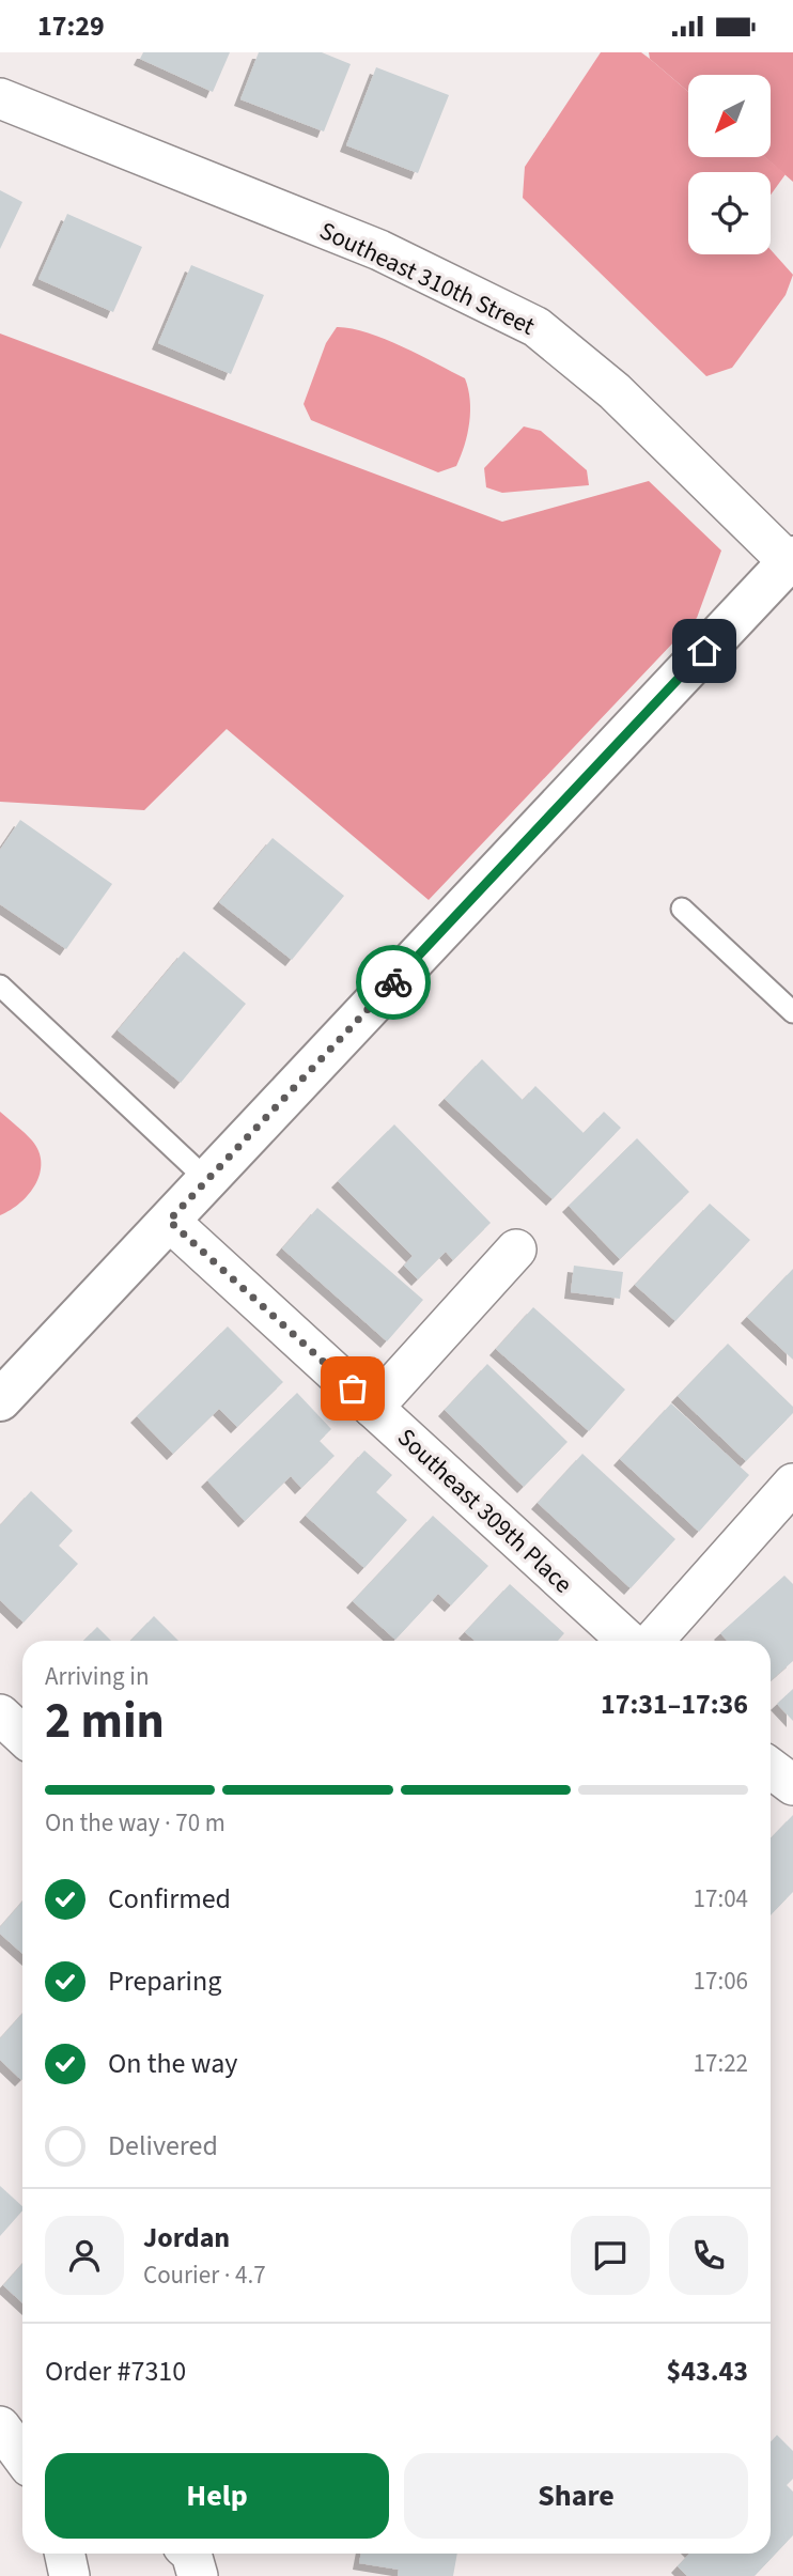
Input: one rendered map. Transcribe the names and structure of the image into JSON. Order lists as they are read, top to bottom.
{
  "streets": {
    "street": ["Southeast 310th Street", "Southeast 309th Place"]
  },
  "north": "bottom left",
  "page": {
    "status": "17:29",
    "heading": ["2 min", "Arriving in", "17:31–17:36"],
    "panel": [
      "Jordan",
      "Courier · 4.7",
      "Order #7310",
      "$43.43"
    ],
    "bar": "On the way · 70 m",
    "list": [
      ["Confirmed", "17:04"],
      ["Preparing", "17:06"],
      ["On the way", "17:22"],
      "Delivered"
    ],
    "buttons": ["Help", "Share"]
  }
}
